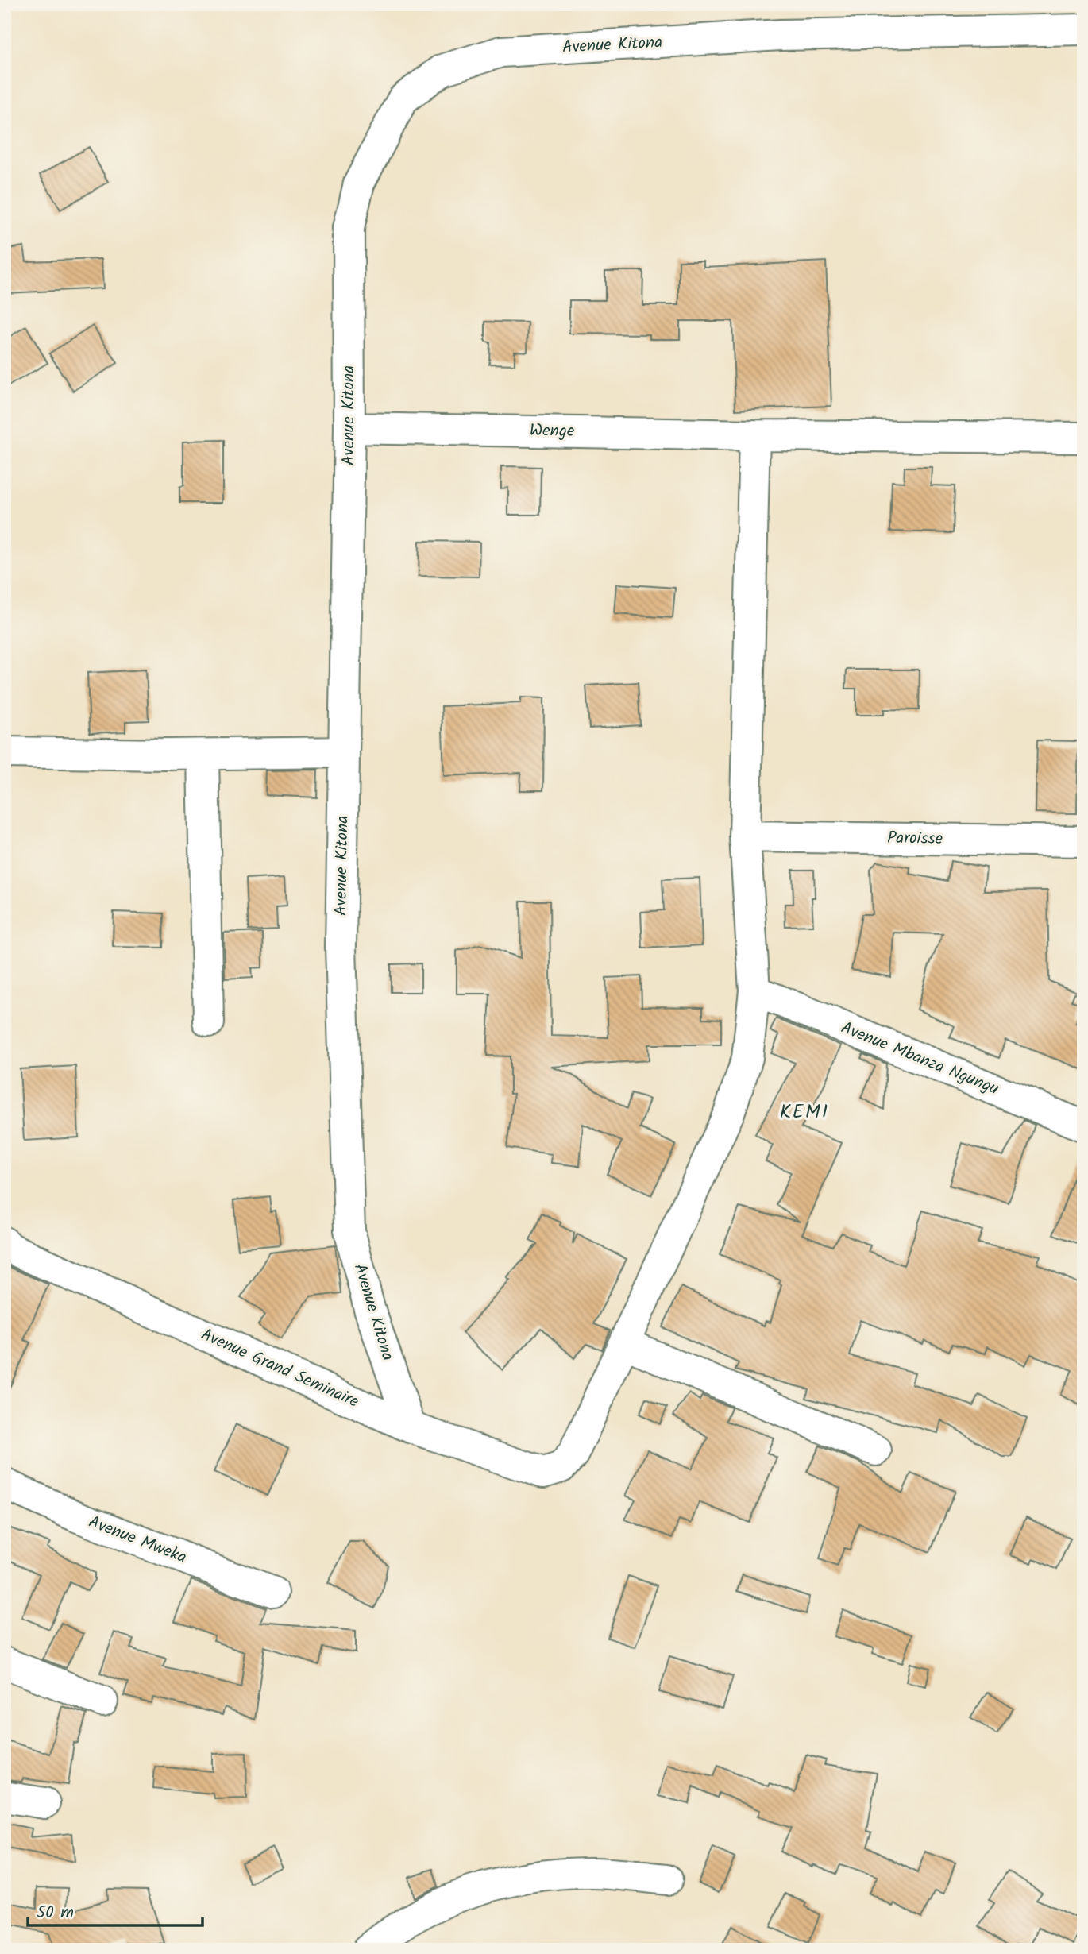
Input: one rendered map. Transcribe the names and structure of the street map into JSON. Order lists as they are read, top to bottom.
{
  "streets": {
    "street": [
      "Avenue Kitona",
      "Wenge",
      "Paroisse",
      "Avenue Mbanza Ngungu",
      "Avenue Grand Seminaire",
      "Avenue Mweka"
    ]
  },
  "crossings": [
    ["Avenue Kitona", "Wenge"],
    ["Avenue Kitona", "Avenue Grand Seminaire"]
  ],
  "districts": ["KEMI"],
  "scale_bar": "50 m"
}
